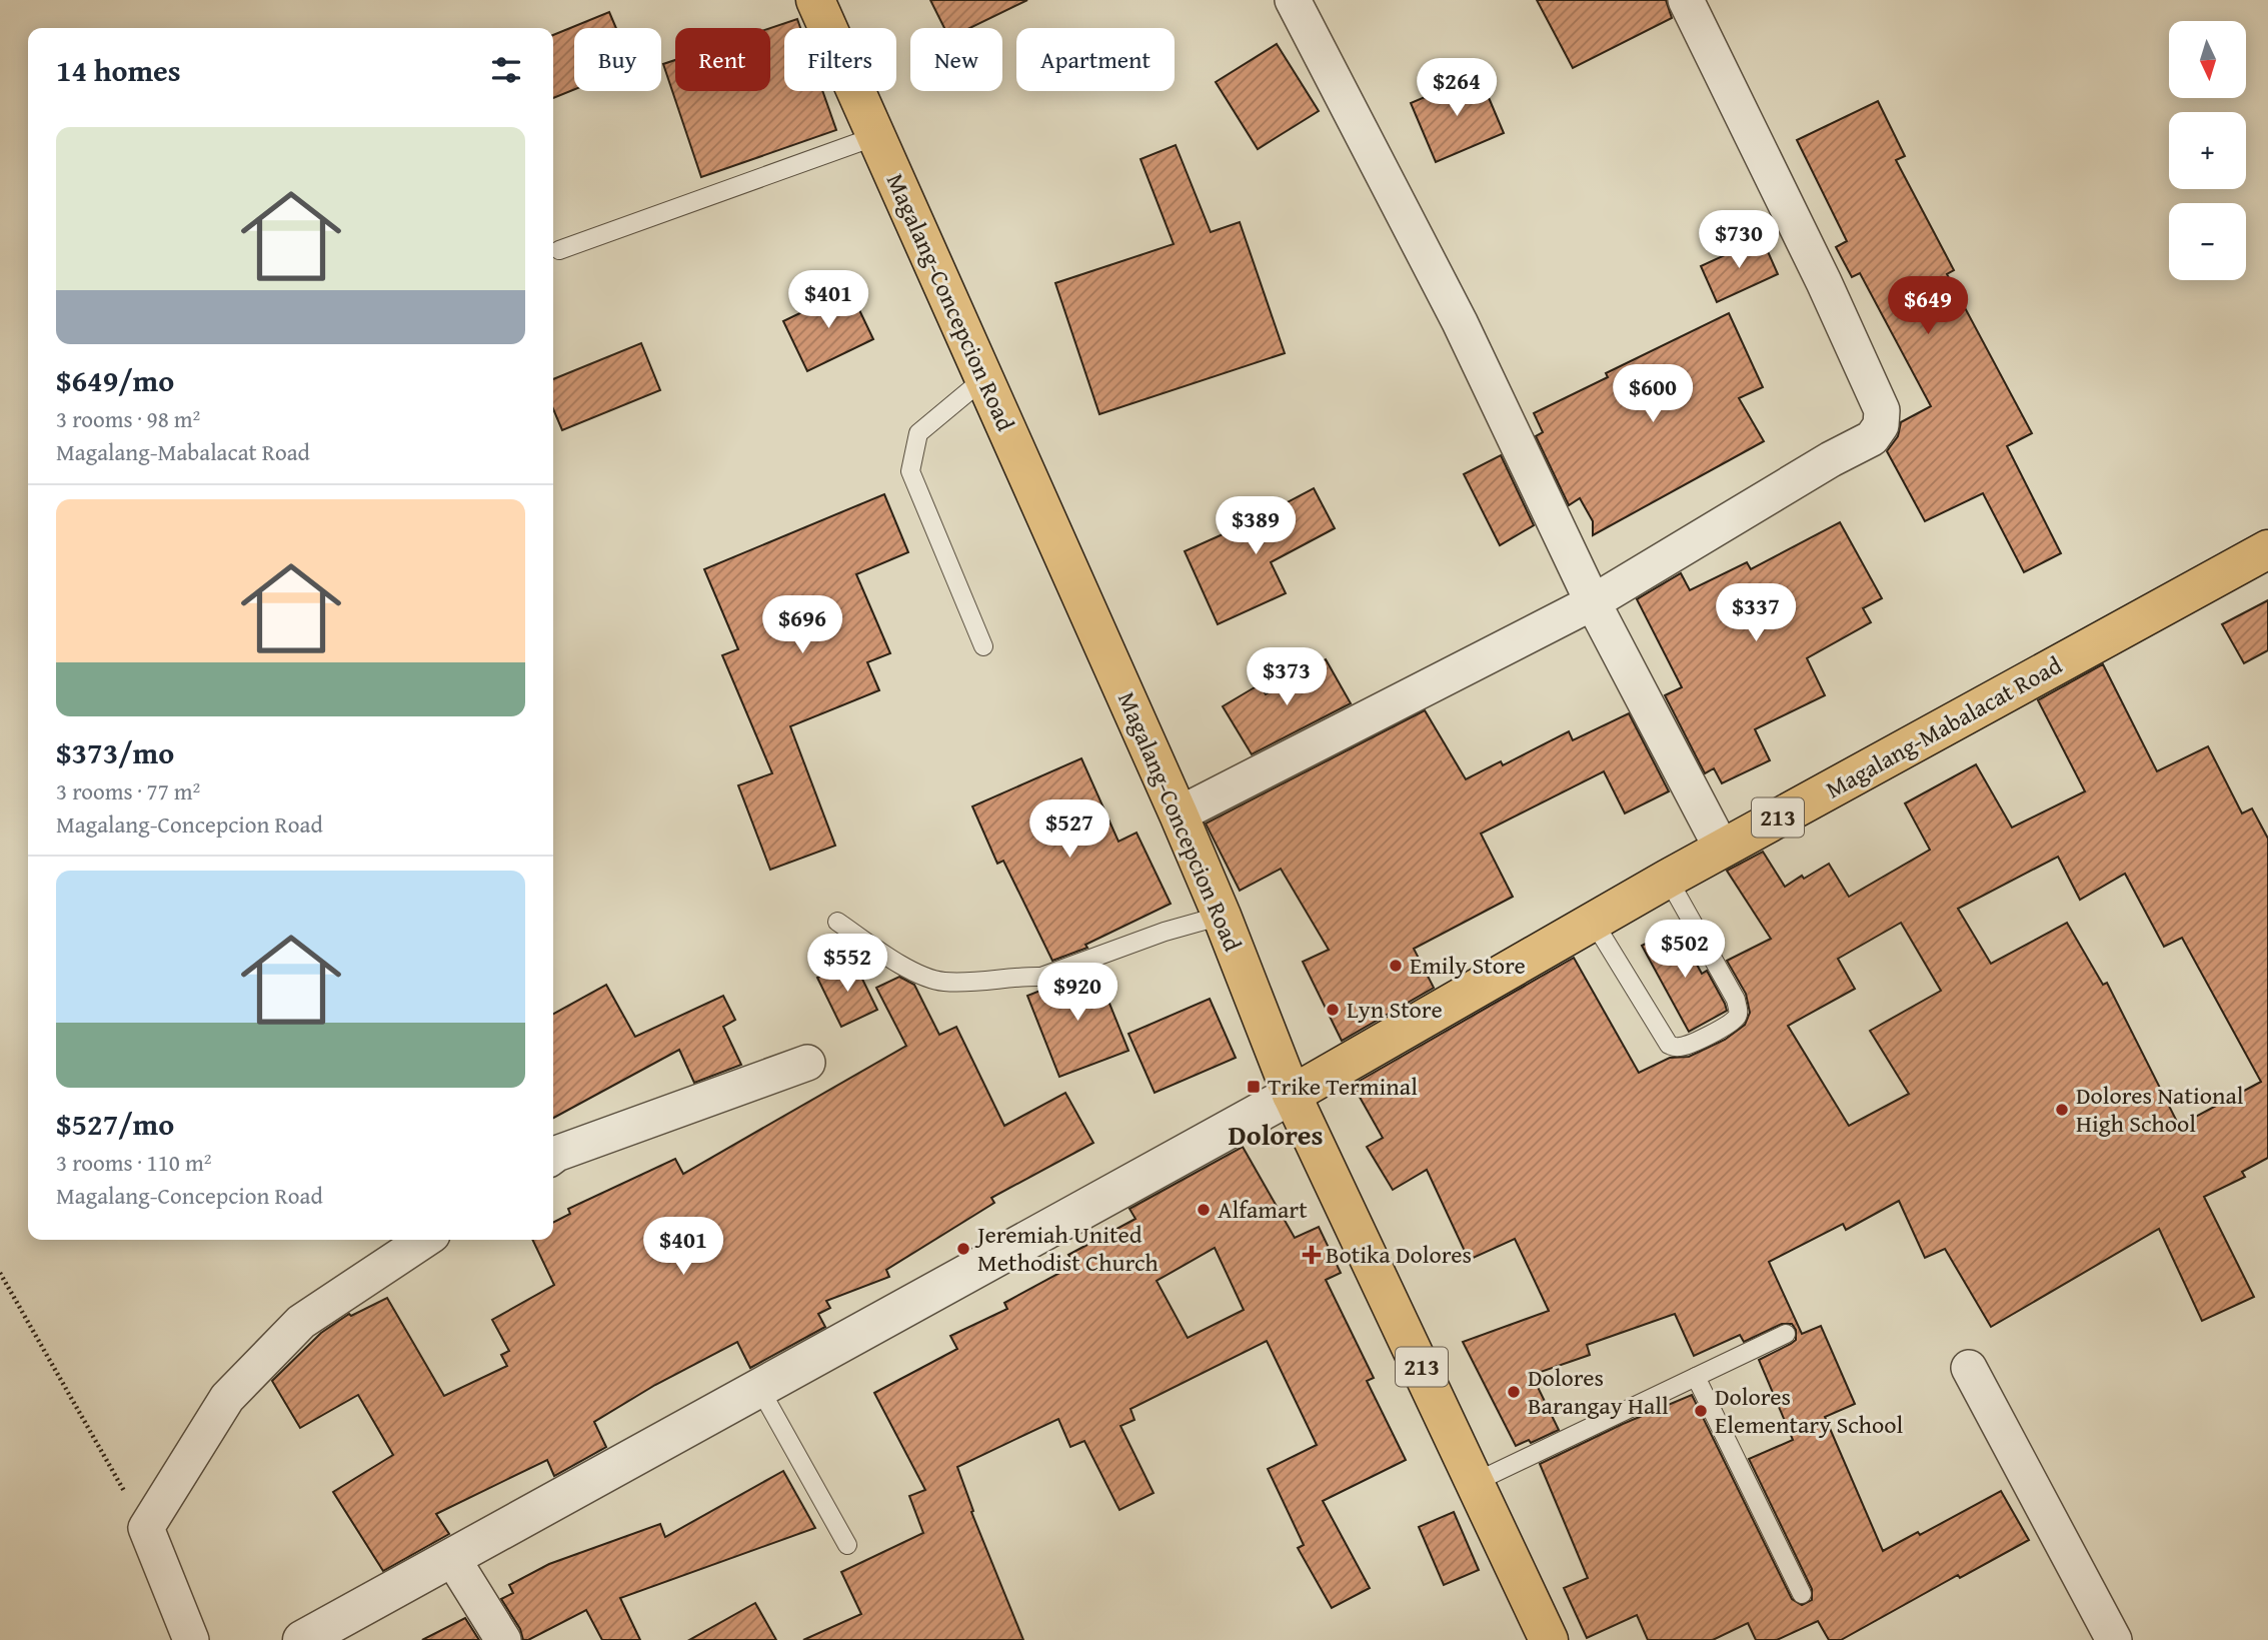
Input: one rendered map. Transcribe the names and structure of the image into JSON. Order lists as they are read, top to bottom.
{
  "streets": {
    "main road": ["Magalang-Concepcion Road", "Magalang-Mabalacat Road", "213"]
  },
  "crossings": [
    ["Magalang-Concepcion Road", "Magalang-Mabalacat Road"]
  ],
  "districts": ["Dolores"],
  "places": {
    "other": [
      "Emily Store",
      "Lyn Store",
      "Dolores National High School",
      "Alfamart",
      "Jeremiah United Methodist Church",
      "Dolores Barangay Hall",
      "Dolores Elementary School"
    ],
    "transit": ["Trike Terminal"],
    "health": ["Botika Dolores"]
  },
  "north": "bottom",
  "page": {
    "map_buttons": ["+", "−"],
    "chip": [
      "Buy",
      "Rent",
      "Filters",
      "New",
      "Apartment"
    ],
    "heading": "14 homes",
    "price": [
      "$264",
      "$730",
      "$401",
      "$649",
      "$600",
      "$389",
      "$337",
      "$696",
      "$373",
      "$527",
      "$502",
      "$552",
      "$920",
      "$401"
    ],
    "list": [
      {
        "name": "$649/mo",
        "note": "3 rooms · 98 m² · Magalang-Mabalacat Road"
      },
      {
        "name": "$373/mo",
        "note": "3 rooms · 77 m² · Magalang-Concepcion Road"
      },
      {
        "name": "$527/mo",
        "note": "3 rooms · 110 m² · Magalang-Concepcion Road"
      }
    ]
  }
}
